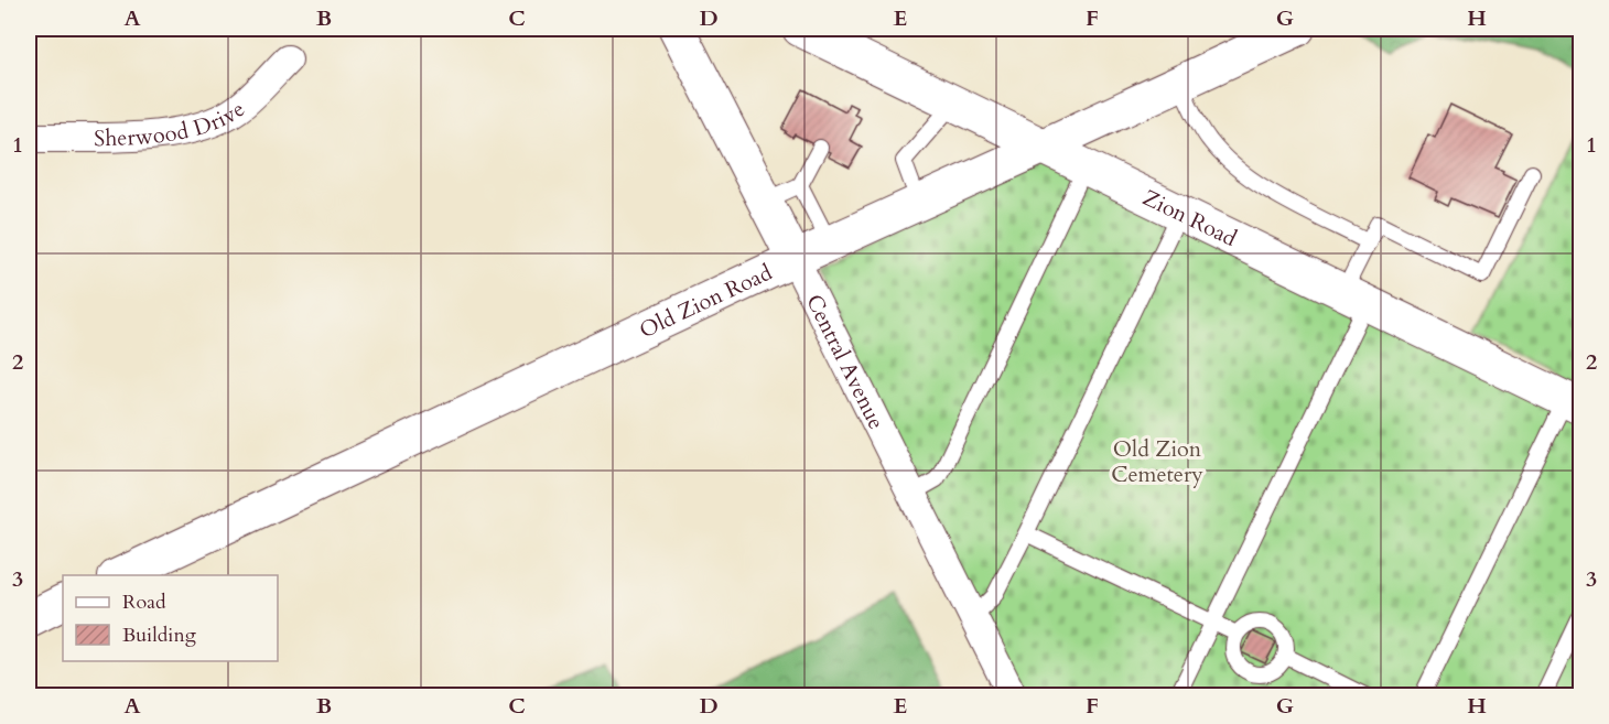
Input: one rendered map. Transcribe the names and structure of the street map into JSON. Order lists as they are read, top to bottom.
{
  "streets": {
    "street": [
      "Sherwood Drive",
      "Zion Road",
      "Old Zion Road",
      "Central Avenue"
    ]
  },
  "crossings": [
    ["Zion Road", "Old Zion Road"],
    ["Old Zion Road", "Central Avenue"]
  ],
  "parks": ["Old Zion Cemetery"],
  "legend": ["Road", "Building"],
  "grid": {
    "columns": [
      "A",
      "B",
      "C",
      "D",
      "E",
      "F",
      "G",
      "H"
    ],
    "rows": ["1", "2", "3"]
  }
}
